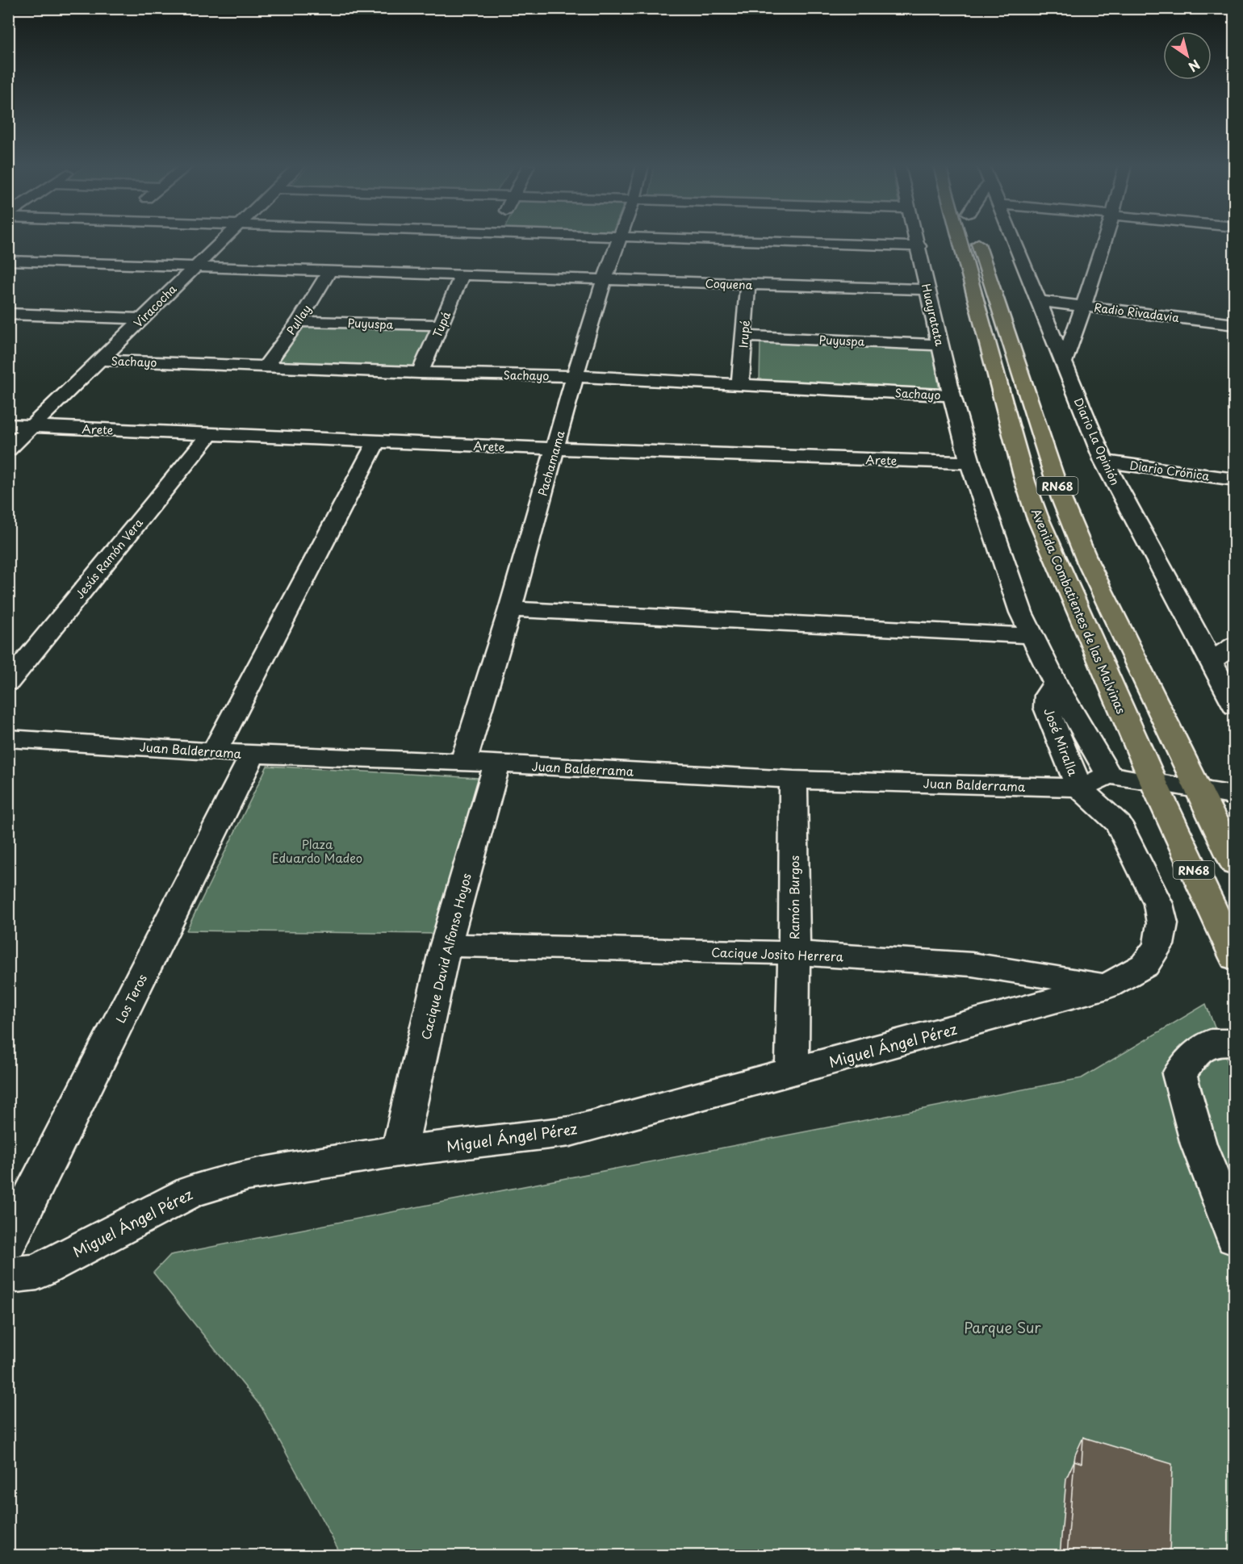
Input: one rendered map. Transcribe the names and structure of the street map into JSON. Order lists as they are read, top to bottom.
{
  "streets": {
    "main road": ["RN68", "Avenida Combatientes de las Malvinas"],
    "street": [
      "Coquena",
      "Viracocha",
      "Radio Rivadavia",
      "Huayratata",
      "Pullay",
      "Puyuspa",
      "Tupá",
      "Irupé",
      "Sachayo",
      "Arete",
      "Diario La Opinión",
      "Pachamama",
      "Diario Crónica",
      "Jesús Ramón Vera",
      "José Miralla",
      "Juan Balderrama",
      "Ramón Burgos",
      "Cacique Josito Herrera",
      "Cacique David Alfonso Hoyos",
      "Los Teros",
      "Miguel Ángel Pérez"
    ]
  },
  "crossings": [
    ["Coquena", "Viracocha"],
    ["Coquena", "Huayratata"],
    ["Coquena", "Pullay"],
    ["Coquena", "Tupá"],
    ["Coquena", "Irupé"],
    ["Coquena", "Pachamama"],
    ["Viracocha", "Sachayo"],
    ["Viracocha", "Arete"],
    ["Radio Rivadavia", "Diario La Opinión"],
    ["Huayratata", "Puyuspa"],
    ["Huayratata", "Sachayo"],
    ["Huayratata", "Arete"],
    ["Pullay", "Puyuspa"],
    ["Pullay", "Sachayo"],
    ["Puyuspa", "Tupá"],
    ["Puyuspa", "Irupé"],
    ["Tupá", "Sachayo"],
    ["Irupé", "Sachayo"],
    ["Sachayo", "Pachamama"],
    ["Arete", "Pachamama"],
    ["Arete", "Jesús Ramón Vera"],
    ["Diario La Opinión", "Diario Crónica"],
    ["Pachamama", "Juan Balderrama"],
    ["José Miralla", "Juan Balderrama"],
    ["José Miralla", "Cacique Josito Herrera"],
    ["José Miralla", "Miguel Ángel Pérez"],
    ["Juan Balderrama", "Ramón Burgos"],
    ["Juan Balderrama", "Cacique David Alfonso Hoyos"],
    ["Juan Balderrama", "Los Teros"],
    ["Ramón Burgos", "Cacique Josito Herrera"],
    ["Ramón Burgos", "Miguel Ángel Pérez"],
    ["Cacique Josito Herrera", "Cacique David Alfonso Hoyos"],
    ["Cacique Josito Herrera", "Miguel Ángel Pérez"],
    ["Cacique David Alfonso Hoyos", "Miguel Ángel Pérez"]
  ],
  "parks": ["Plaza Eduardo Madeo", "Parque Sur"],
  "north": "bottom right"
}
